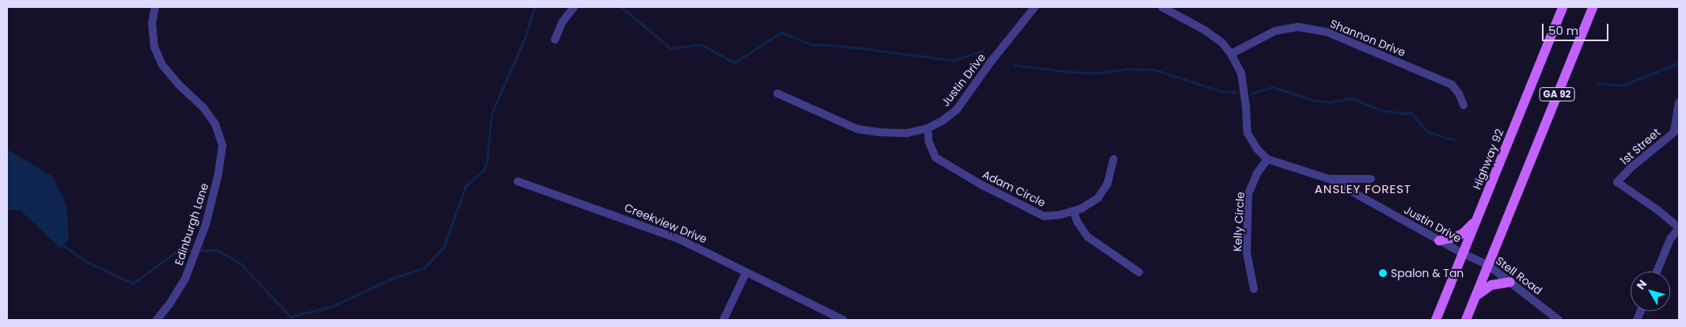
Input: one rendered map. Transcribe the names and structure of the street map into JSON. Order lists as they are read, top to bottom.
{
  "streets": {
    "main road": ["GA 92", "Highway 92"],
    "street": [
      "Shannon Drive",
      "Justin Drive",
      "1st Street",
      "Adam Circle",
      "Kelly Circle",
      "Creekview Drive",
      "Edinburgh Lane",
      "Stell Road"
    ]
  },
  "crossings": [
    ["Shannon Drive", "Justin Drive"],
    ["Justin Drive", "Highway 92"],
    ["Justin Drive", "Adam Circle"],
    ["Justin Drive", "Kelly Circle"],
    ["Justin Drive", "Stell Road"],
    ["GA 92", "Stell Road"],
    ["Highway 92", "Stell Road"]
  ],
  "districts": ["ANSLEY FOREST"],
  "places": ["Spalon & Tan"],
  "scale_bar": "50 m",
  "north": "top left"
}
